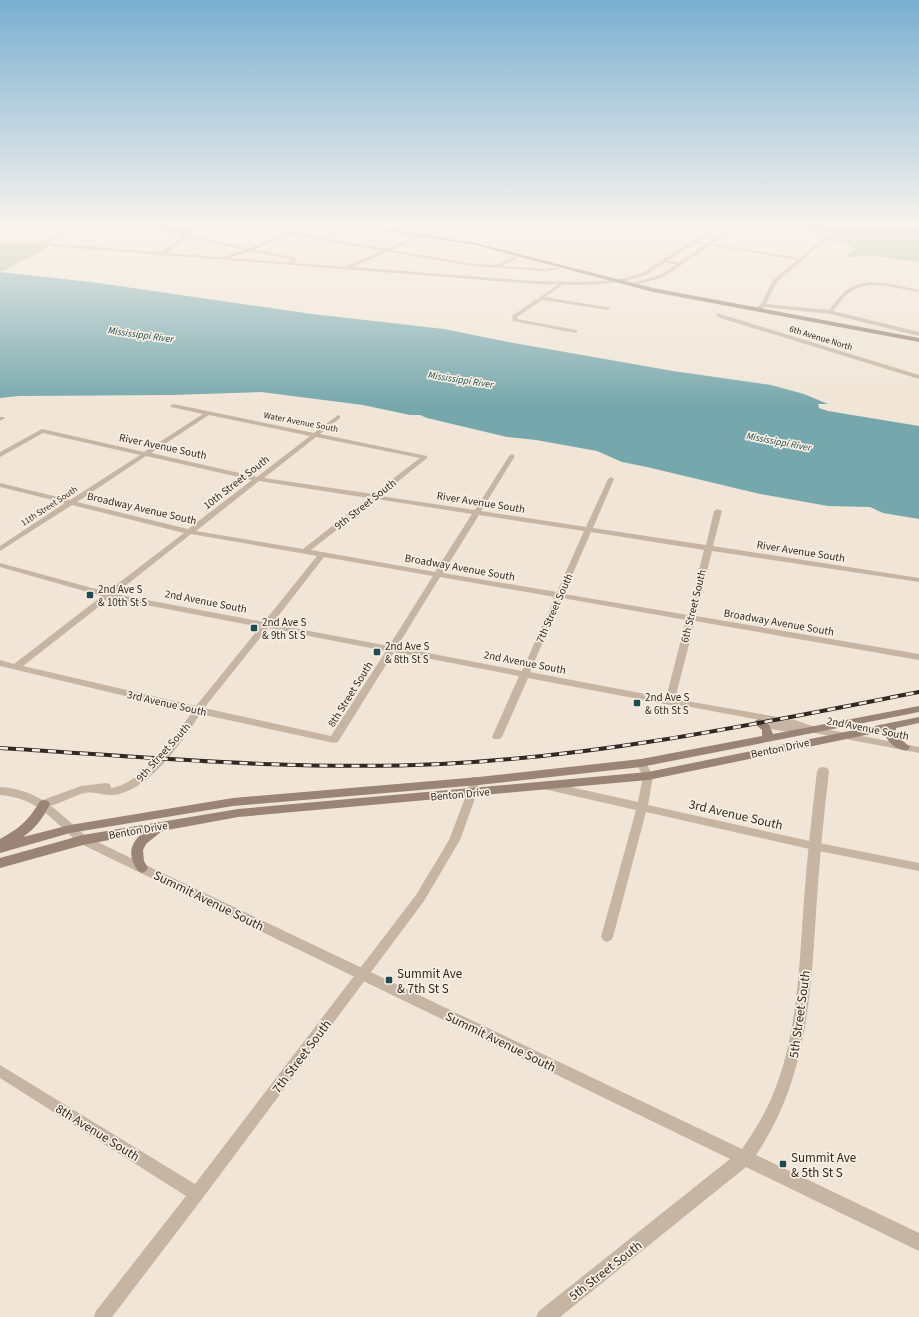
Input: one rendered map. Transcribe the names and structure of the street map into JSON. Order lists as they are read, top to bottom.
{
  "streets": {
    "main road": ["Benton Drive"],
    "street": [
      "6th Avenue North",
      "Water Avenue South",
      "River Avenue South",
      "10th Street South",
      "9th Street South",
      "11th Street South",
      "Broadway Avenue South",
      "2nd Avenue South",
      "6th Street South",
      "7th Street South",
      "8th Street South",
      "3rd Avenue South",
      "Summit Avenue South",
      "5th Street South",
      "8th Avenue South"
    ]
  },
  "crossings": [
    ["Water Avenue South", "10th Street South"],
    ["Water Avenue South", "9th Street South"],
    ["Water Avenue South", "11th Street South"],
    ["River Avenue South", "10th Street South"],
    ["River Avenue South", "9th Street South"],
    ["River Avenue South", "11th Street South"],
    ["River Avenue South", "6th Street South"],
    ["River Avenue South", "7th Street South"],
    ["River Avenue South", "8th Street South"],
    ["10th Street South", "Broadway Avenue South"],
    ["10th Street South", "2nd Avenue South"],
    ["10th Street South", "3rd Avenue South"],
    ["9th Street South", "Broadway Avenue South"],
    ["9th Street South", "2nd Avenue South"],
    ["9th Street South", "3rd Avenue South"],
    ["9th Street South", "Summit Avenue South"],
    ["11th Street South", "Broadway Avenue South"],
    ["Broadway Avenue South", "6th Street South"],
    ["Broadway Avenue South", "7th Street South"],
    ["Broadway Avenue South", "8th Street South"],
    ["2nd Avenue South", "6th Street South"],
    ["2nd Avenue South", "7th Street South"],
    ["2nd Avenue South", "8th Street South"],
    ["2nd Avenue South", "Benton Drive"],
    ["7th Street South", "Benton Drive"],
    ["7th Street South", "Summit Avenue South"],
    ["7th Street South", "8th Avenue South"],
    ["8th Street South", "3rd Avenue South"],
    ["3rd Avenue South", "Benton Drive"],
    ["3rd Avenue South", "5th Street South"],
    ["Benton Drive", "Summit Avenue South"],
    ["Summit Avenue South", "5th Street South"]
  ],
  "water": ["Mississippi River"],
  "places": {
    "transit": [
      "2nd Ave S & 10th St S",
      "2nd Ave S & 9th St S",
      "2nd Ave S & 8th St S",
      "2nd Ave S & 6th St S",
      "Summit Ave & 7th St S",
      "Summit Ave & 5th St S"
    ]
  }
}
